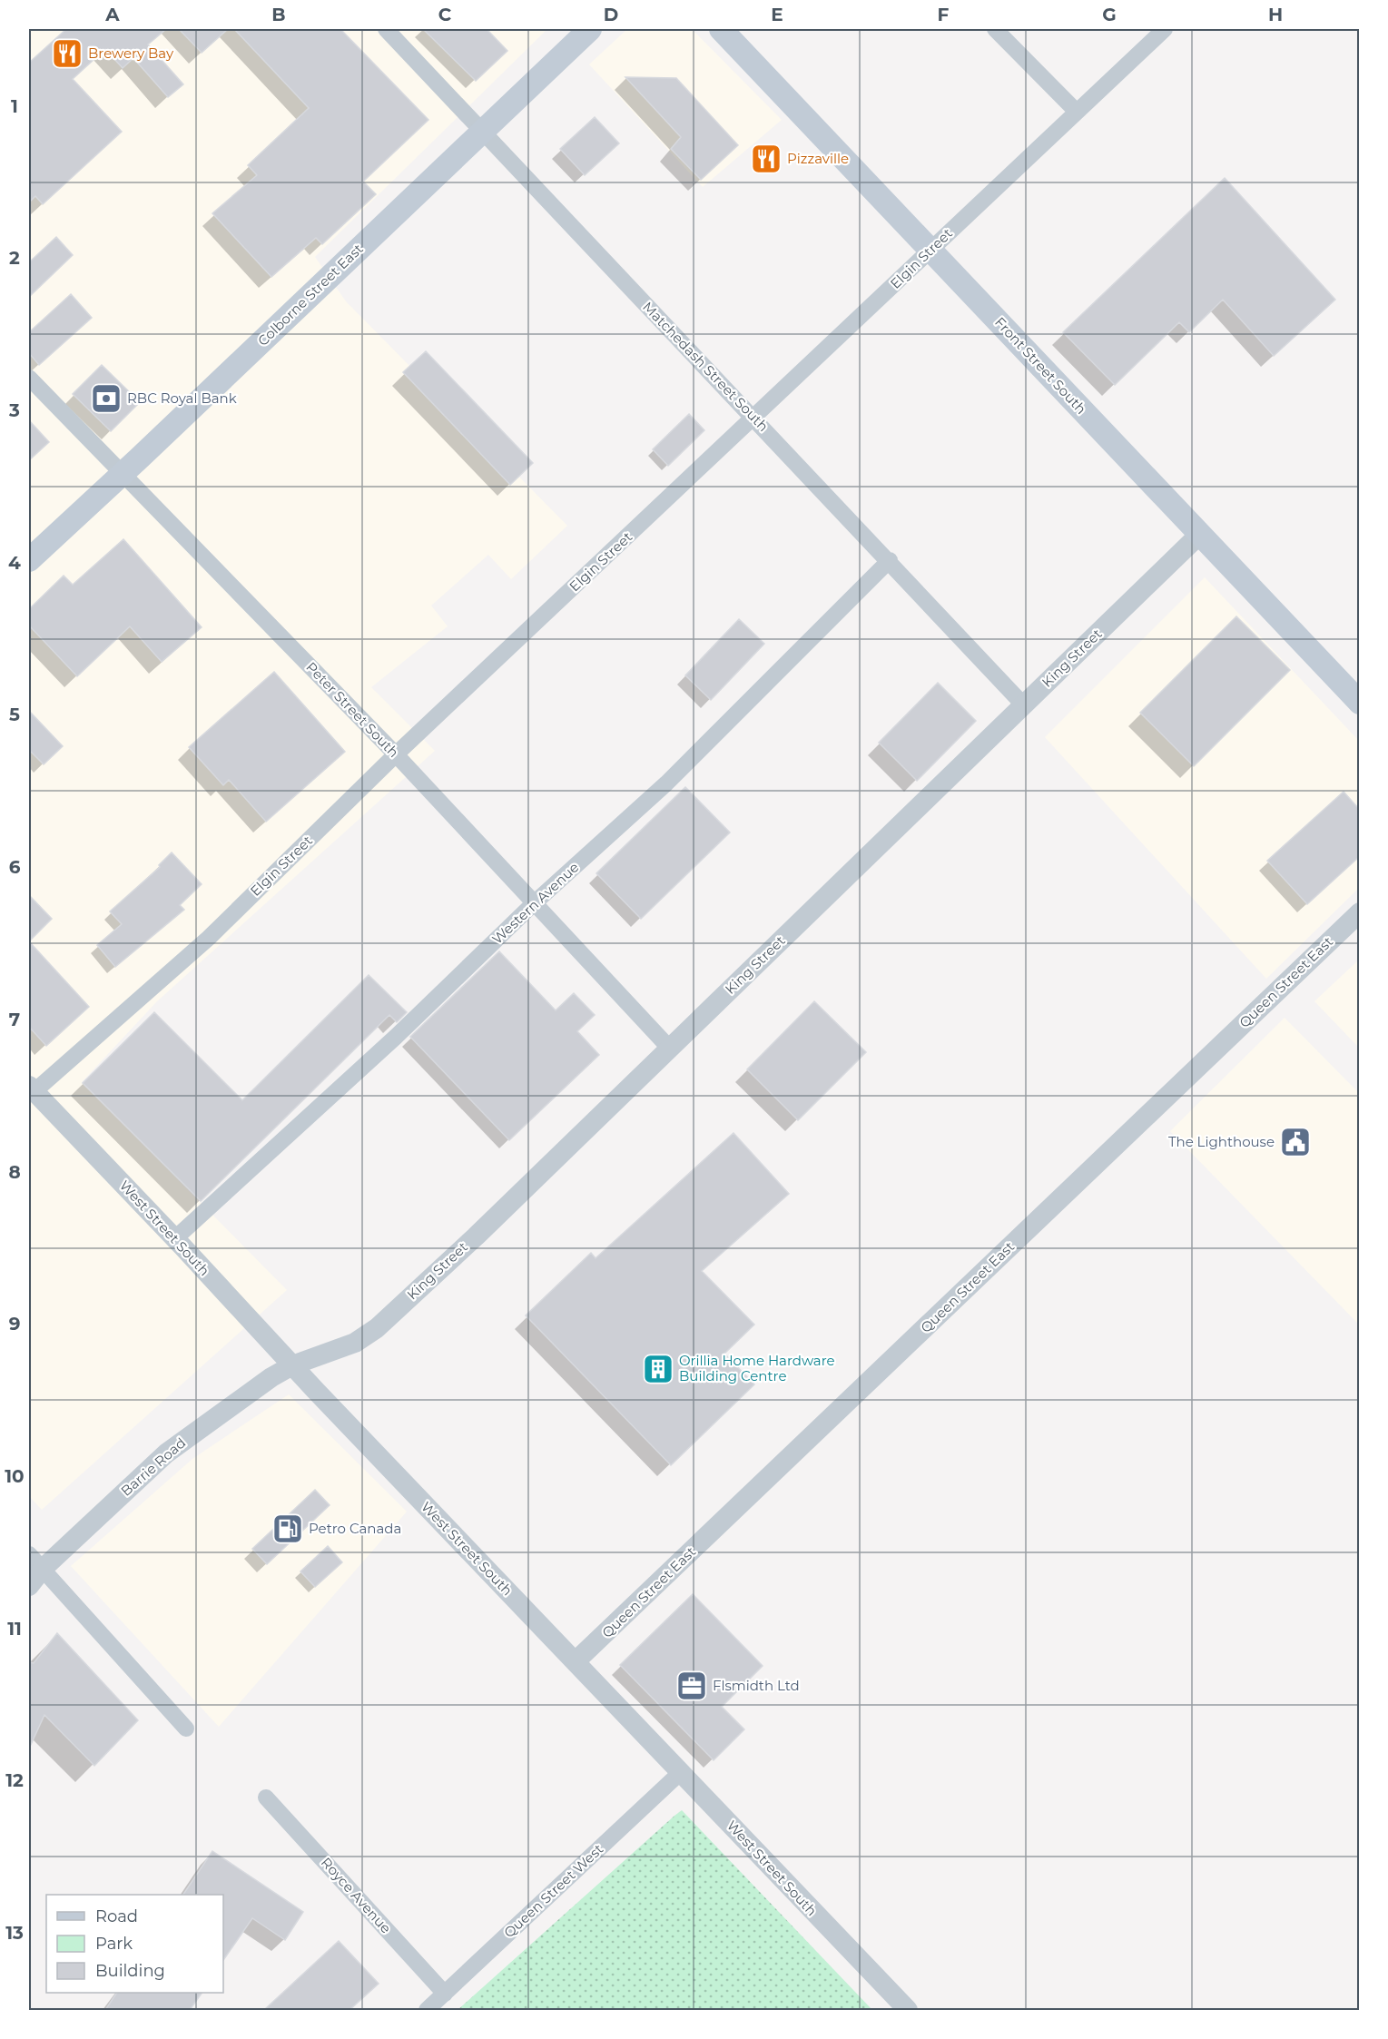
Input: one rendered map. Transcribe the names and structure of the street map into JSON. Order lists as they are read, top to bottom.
{
  "streets": {
    "main road": ["Colborne Street East", "Front Street South"],
    "street": [
      "Elgin Street",
      "Matchedash Street South",
      "King Street",
      "Peter Street South",
      "Western Avenue",
      "Queen Street East",
      "West Street South",
      "Barrie Road",
      "Queen Street West",
      "Royce Avenue"
    ]
  },
  "crossings": [
    ["Elgin Street", "Front Street South"],
    ["Elgin Street", "Matchedash Street South"],
    ["Elgin Street", "Peter Street South"],
    ["Elgin Street", "West Street South"],
    ["Colborne Street East", "Matchedash Street South"],
    ["Colborne Street East", "Peter Street South"],
    ["Front Street South", "King Street"],
    ["Matchedash Street South", "King Street"],
    ["Matchedash Street South", "Western Avenue"],
    ["King Street", "Peter Street South"],
    ["King Street", "West Street South"],
    ["King Street", "Barrie Road"],
    ["Peter Street South", "Western Avenue"],
    ["Western Avenue", "West Street South"],
    ["Queen Street East", "West Street South"],
    ["West Street South", "Barrie Road"],
    ["West Street South", "Queen Street West"],
    ["Queen Street West", "Royce Avenue"]
  ],
  "places": {
    "restaurant": ["Brewery Bay", "Pizzaville"],
    "bank": ["RBC Royal Bank"],
    "public building": ["The Lighthouse"],
    "building": ["Orillia Home Hardware Building Centre"],
    "fuel station": ["Petro Canada"],
    "office": ["Flsmidth Ltd"]
  },
  "legend": ["Road", "Park", "Building"],
  "grid": {
    "columns": [
      "A",
      "B",
      "C",
      "D",
      "E",
      "F",
      "G",
      "H"
    ],
    "rows": [
      "1",
      "2",
      "3",
      "4",
      "5",
      "6",
      "7",
      "8",
      "9",
      "10",
      "11",
      "12",
      "13"
    ]
  }
}
